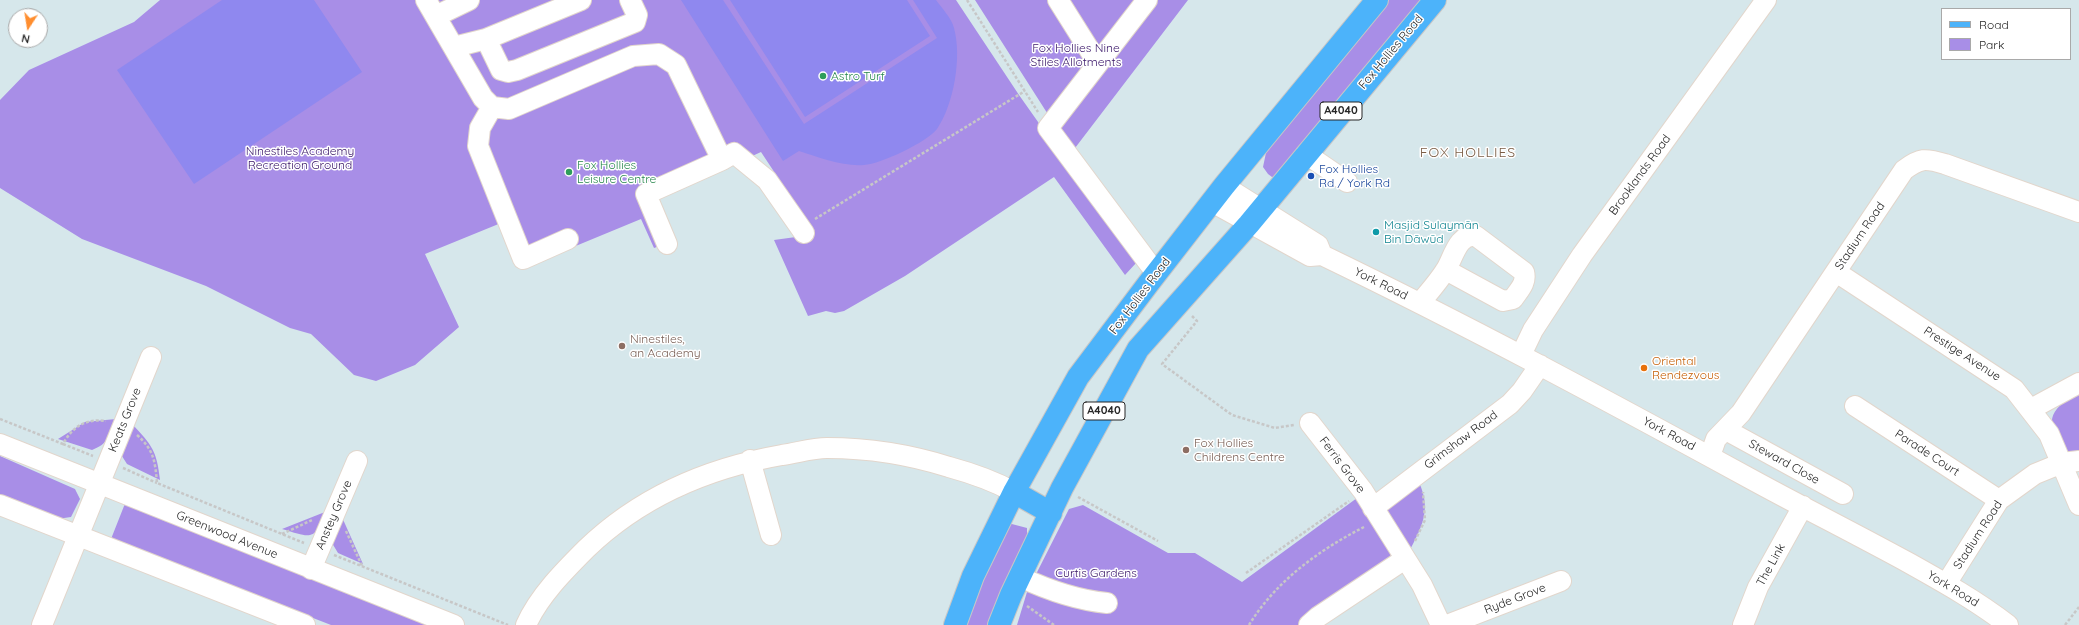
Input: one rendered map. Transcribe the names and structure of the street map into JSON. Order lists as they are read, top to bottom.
{
  "streets": {
    "main road": ["Fox Hollies Road", "A4040"],
    "street": [
      "Brooklands Road",
      "Stadium Road",
      "York Road",
      "Prestige Avenue",
      "Keats Grove",
      "Grimshaw Road",
      "Parade Court",
      "Steward Close",
      "Ferris Grove",
      "Anstey Grove",
      "Greenwood Avenue",
      "The Link",
      "Ryde Grove"
    ]
  },
  "crossings": [
    ["Fox Hollies Road", "York Road"],
    ["Brooklands Road", "York Road"],
    ["Stadium Road", "York Road"],
    ["Stadium Road", "Prestige Avenue"],
    ["Stadium Road", "Parade Court"],
    ["Stadium Road", "Steward Close"],
    ["York Road", "Grimshaw Road"],
    ["York Road", "The Link"],
    ["Keats Grove", "Greenwood Avenue"],
    ["Grimshaw Road", "Ferris Grove"],
    ["Anstey Grove", "Greenwood Avenue"]
  ],
  "districts": ["FOX HOLLIES"],
  "parks": ["Fox Hollies Nine Stiles Allotments", "Ninestiles Academy Recreation Ground", "Curtis Gardens"],
  "places": [
    "Astro Turf",
    "Fox Hollies Leisure Centre",
    "Fox Hollies Rd / York Rd",
    "Masjid Sulaymān Bin Dāwūd",
    "Ninestiles, an Academy",
    "Oriental Rendezvous",
    "Fox Hollies Childrens Centre"
  ],
  "legend": ["Road", "Park"],
  "north": "bottom"
}
